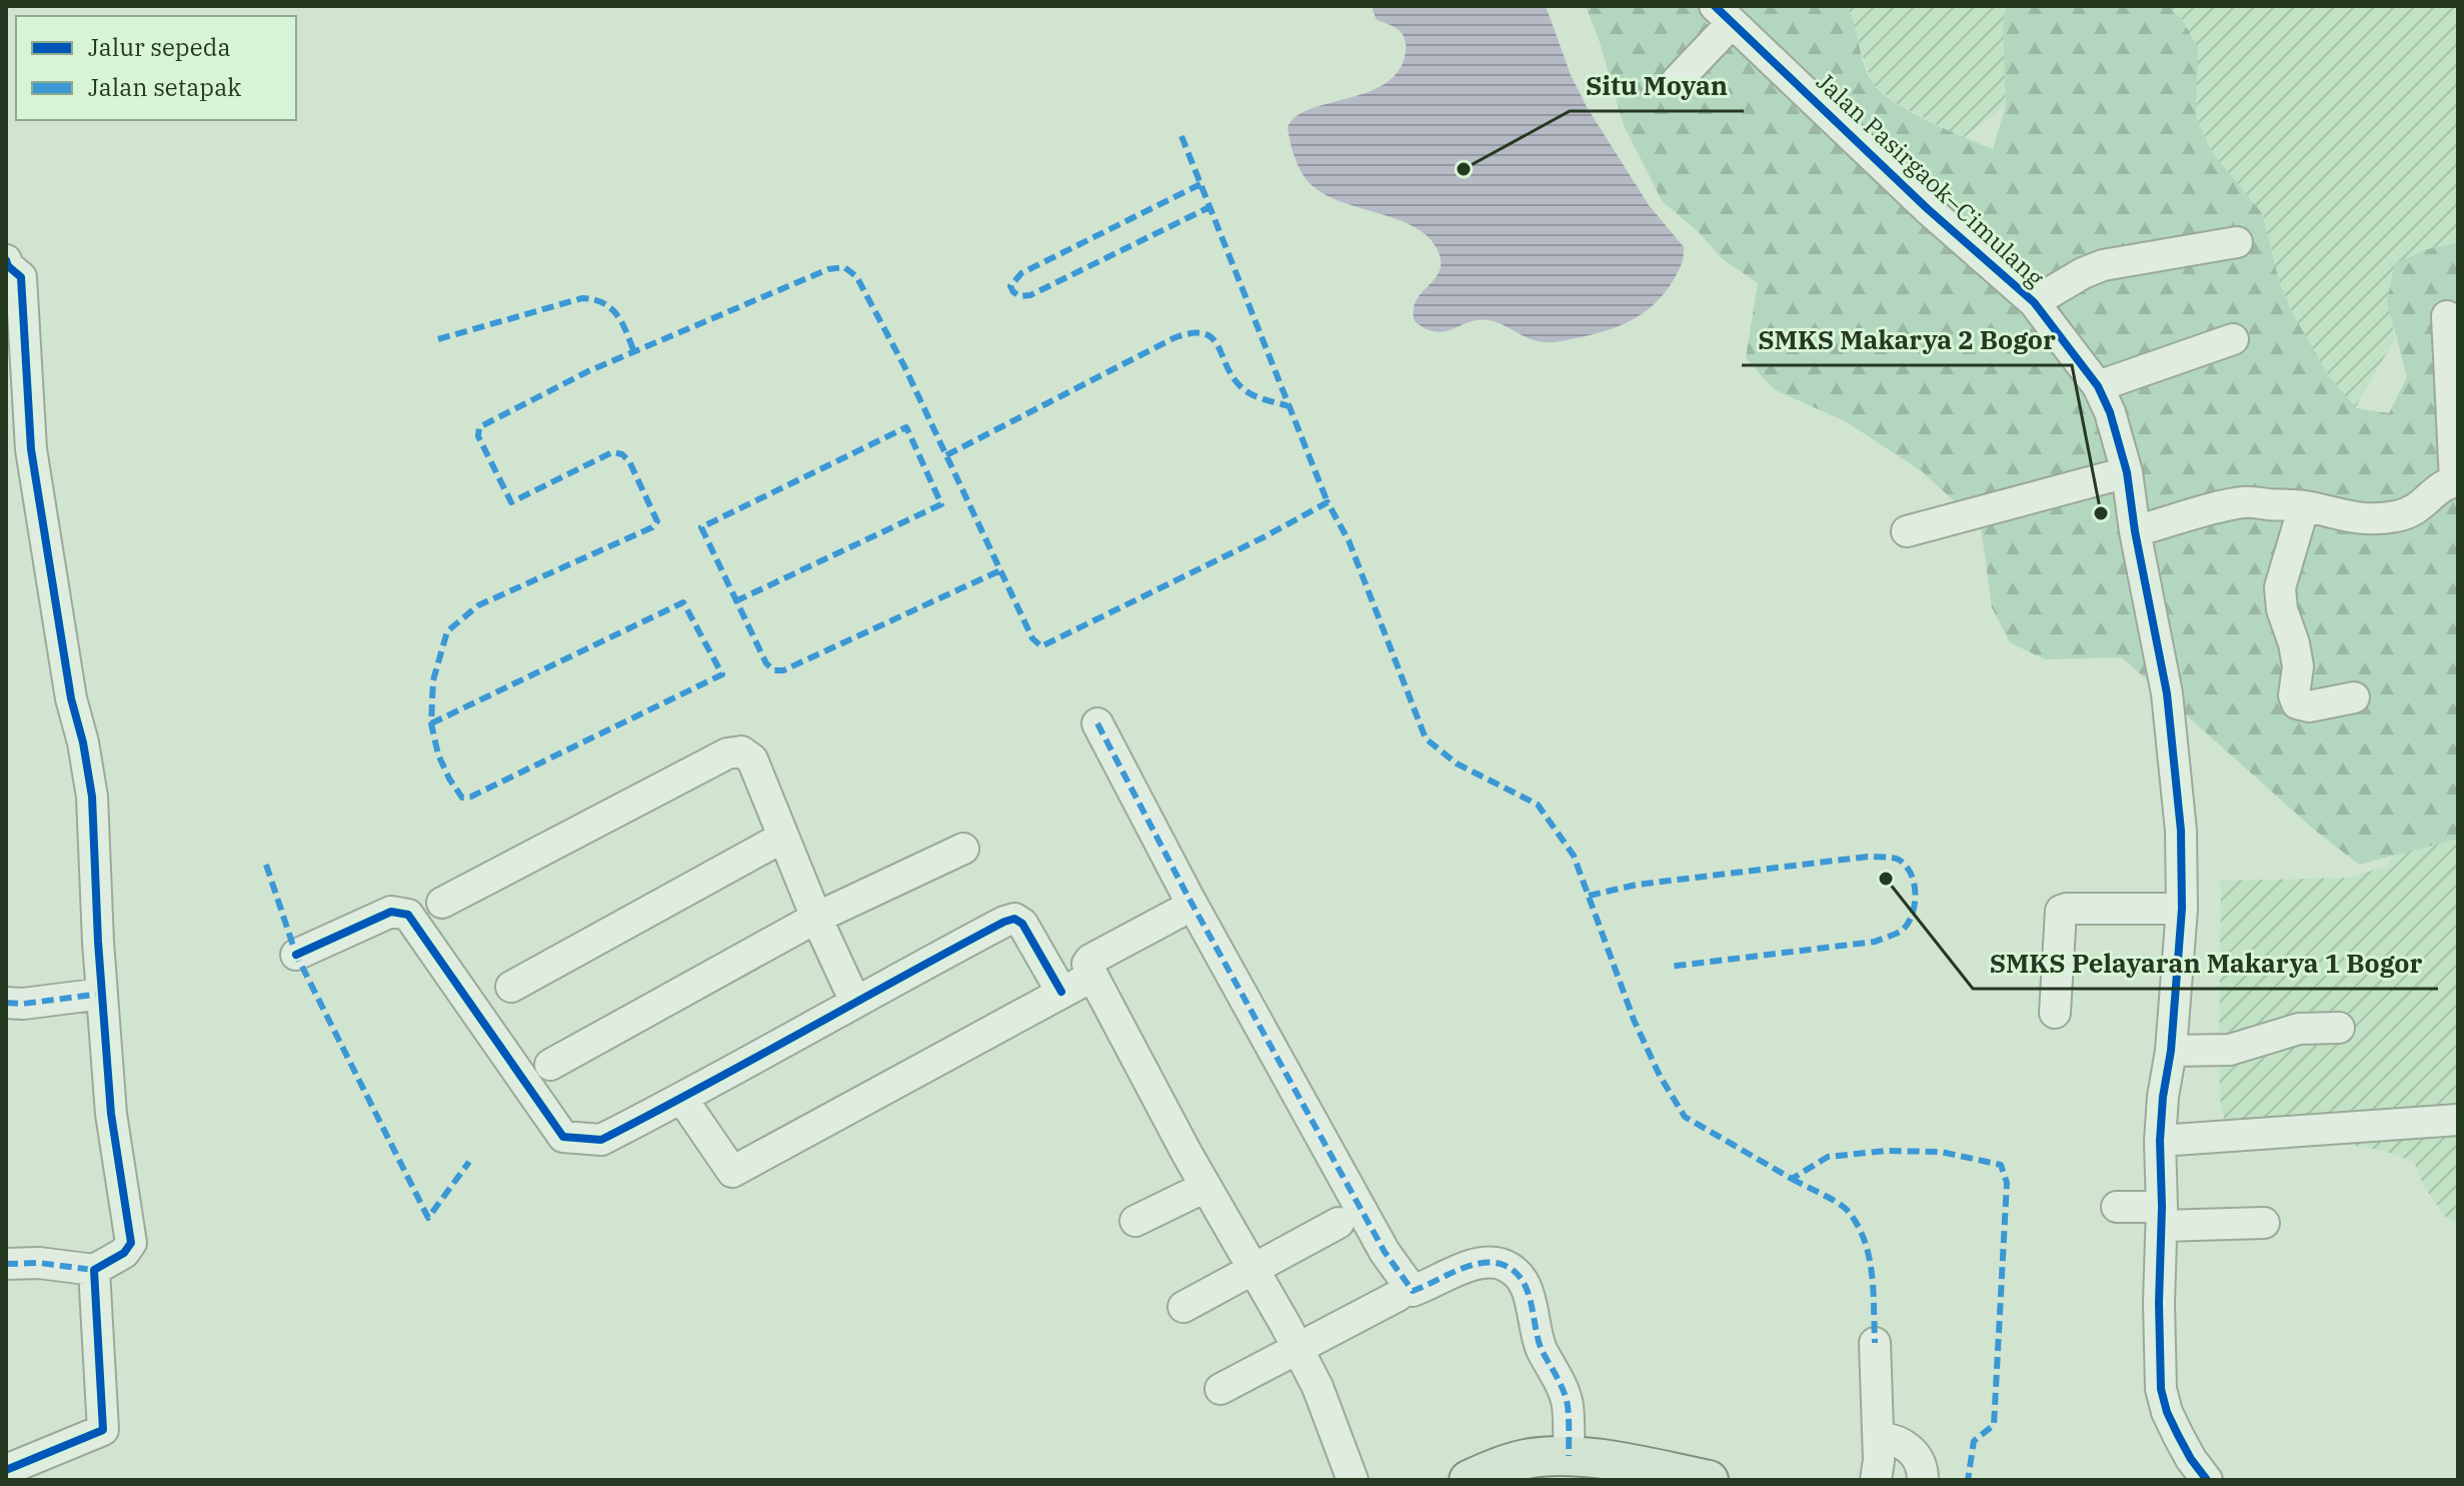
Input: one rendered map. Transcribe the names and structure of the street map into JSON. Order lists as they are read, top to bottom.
{
  "streets": {
    "street": ["Jalan Pasirgaok–Cimulang"]
  },
  "places": ["Situ Moyan", "SMKS Makarya 2 Bogor", "SMKS Pelayaran Makarya 1 Bogor"],
  "legend": ["Jalur sepeda", "Jalan setapak"]
}
